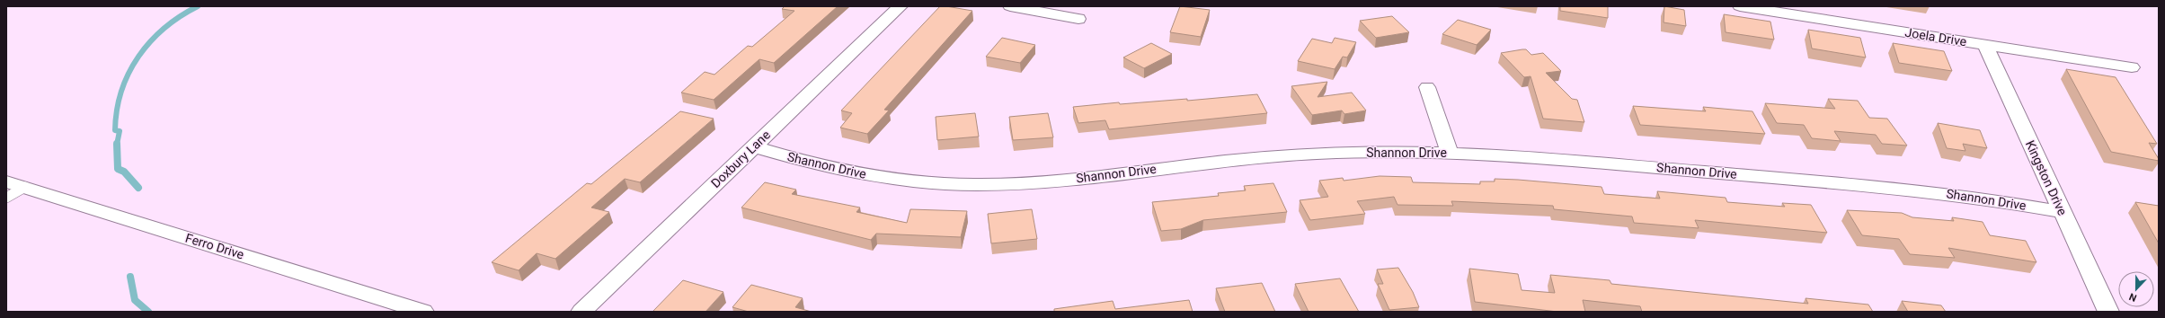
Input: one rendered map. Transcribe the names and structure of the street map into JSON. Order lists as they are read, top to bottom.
{
  "streets": {
    "street": [
      "Joela Drive",
      "Shannon Drive",
      "Doxbury Lane",
      "Kingston Drive",
      "Ferro Drive"
    ]
  },
  "crossings": [
    ["Joela Drive", "Kingston Drive"],
    ["Shannon Drive", "Doxbury Lane"],
    ["Shannon Drive", "Kingston Drive"]
  ],
  "north": "bottom"
}
